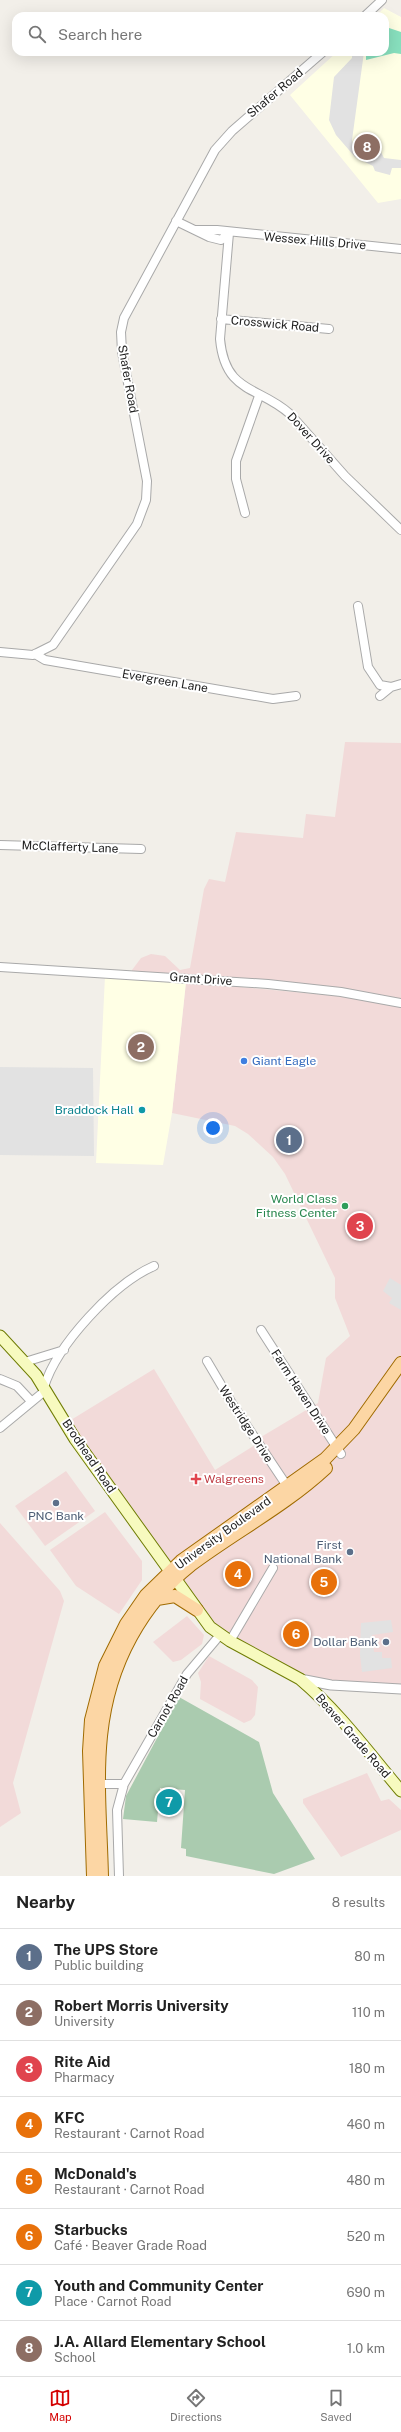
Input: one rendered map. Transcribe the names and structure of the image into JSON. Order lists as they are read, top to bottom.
{
  "streets": {
    "main road": ["Brodhead Road", "University Boulevard", "Beaver Grade Road"],
    "street": [
      "Shafer Road",
      "Wessex Hills Drive",
      "Crosswick Road",
      "Dover Drive",
      "Evergreen Lane",
      "McClafferty Lane",
      "Grant Drive",
      "Farm Haven Drive",
      "Westridge Drive",
      "Carnot Road"
    ]
  },
  "crossings": [
    ["Shafer Road", "Wessex Hills Drive"],
    ["Shafer Road", "Evergreen Lane"],
    ["Wessex Hills Drive", "Dover Drive"],
    ["Crosswick Road", "Dover Drive"],
    ["Farm Haven Drive", "University Boulevard"],
    ["Westridge Drive", "University Boulevard"],
    ["Brodhead Road", "University Boulevard"],
    ["Brodhead Road", "Beaver Grade Road"],
    ["University Boulevard", "Beaver Grade Road"],
    ["Carnot Road", "Beaver Grade Road"]
  ],
  "places": {
    "other": [
      "Giant Eagle",
      "Braddock Hall",
      "World Class Fitness Center",
      "PNC Bank",
      "First National Bank",
      "Dollar Bank"
    ],
    "health": ["Walgreens"]
  },
  "page": {
    "search": "Search here",
    "pins": [
      "8",
      "2",
      "1",
      "3",
      "4",
      "5",
      "6",
      "7"
    ],
    "heading": ["Nearby", "8 results"],
    "list": [
      {
        "mark": "1",
        "name": "The UPS Store",
        "note": "Public building",
        "value": "80 m"
      },
      {
        "mark": "2",
        "name": "Robert Morris University",
        "note": "University",
        "value": "110 m"
      },
      {
        "mark": "3",
        "name": "Rite Aid",
        "note": "Pharmacy",
        "value": "180 m"
      },
      {
        "mark": "4",
        "name": "KFC",
        "note": "Restaurant · Carnot Road",
        "value": "460 m"
      },
      {
        "mark": "5",
        "name": "McDonald's",
        "note": "Restaurant · Carnot Road",
        "value": "480 m"
      },
      {
        "mark": "6",
        "name": "Starbucks",
        "note": "Café · Beaver Grade Road",
        "value": "520 m"
      },
      {
        "mark": "7",
        "name": "Youth and Community Center",
        "note": "Place · Carnot Road",
        "value": "690 m"
      },
      {
        "mark": "8",
        "name": "J.A. Allard Elementary School",
        "note": "School",
        "value": "1.0 km"
      }
    ],
    "nav": ["Map", "Directions", "Saved"]
  }
}
